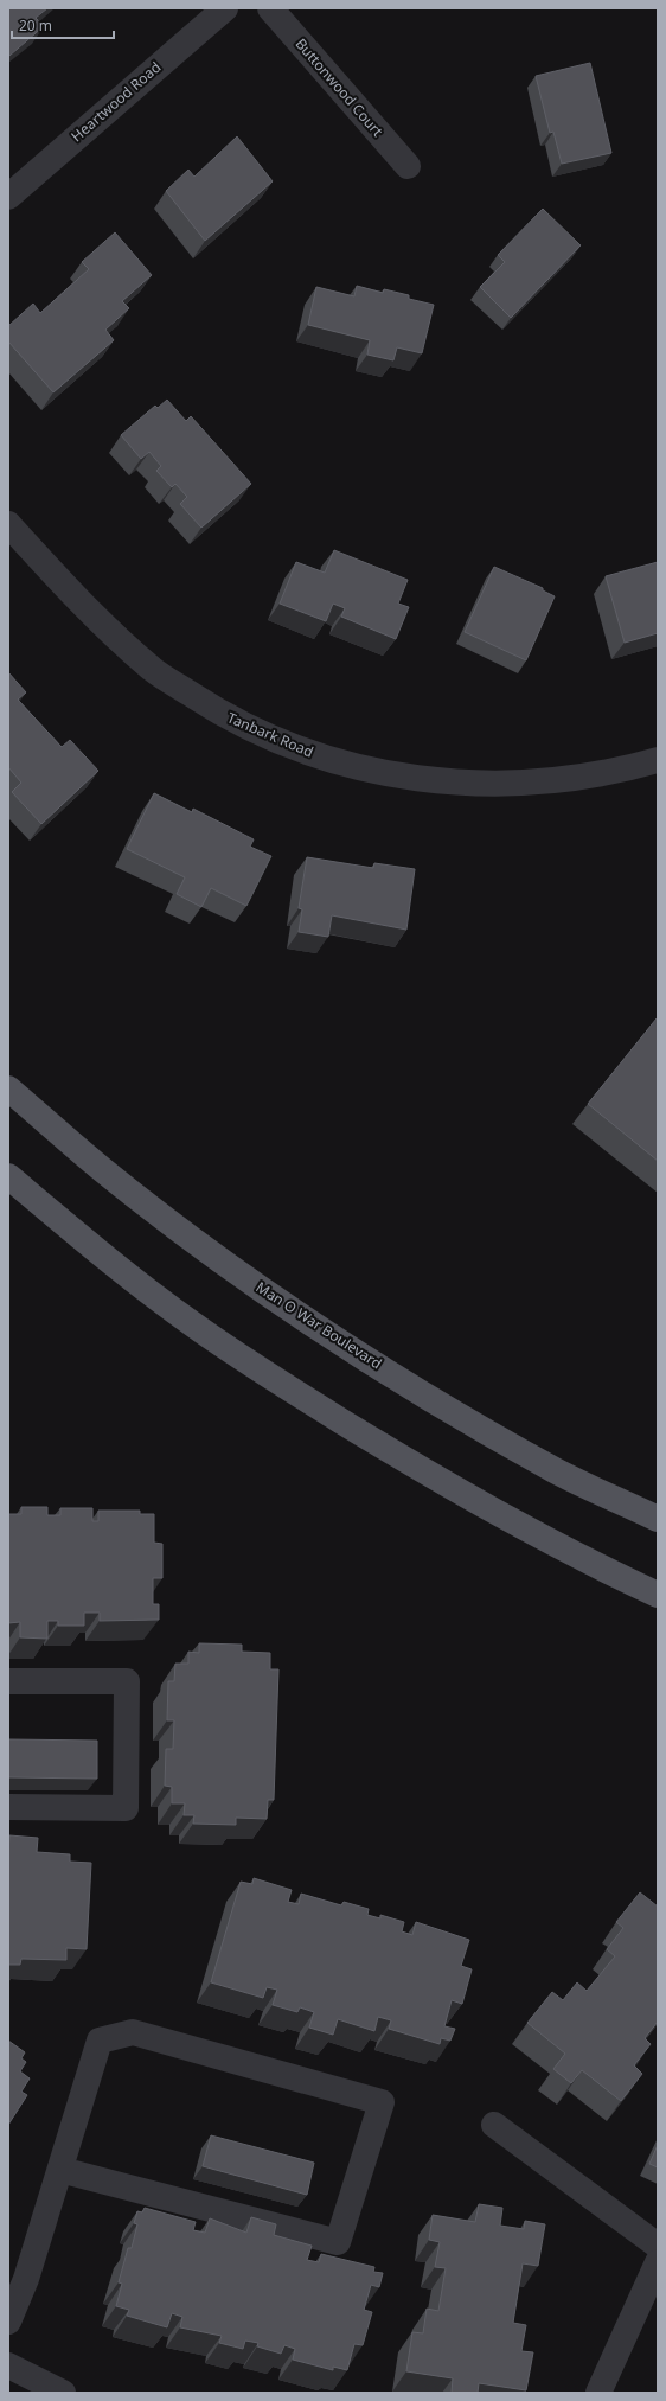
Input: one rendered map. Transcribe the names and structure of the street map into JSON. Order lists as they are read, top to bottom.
{
  "streets": {
    "main road": ["Man O War Boulevard"],
    "street": ["Buttonwood Court", "Heartwood Road", "Tanbark Road"]
  },
  "scale_bar": "20 m"
}
